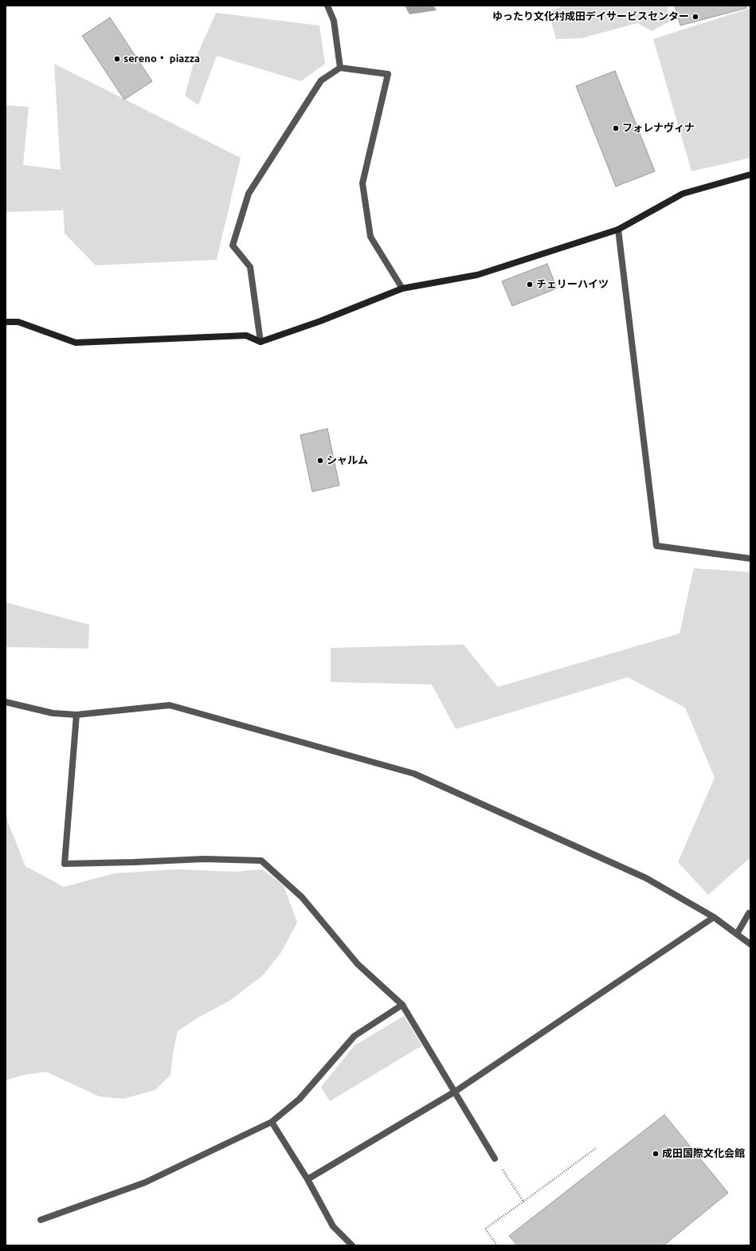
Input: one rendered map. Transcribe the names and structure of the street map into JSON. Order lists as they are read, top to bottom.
{
  "places": [
    "ゆったり文化村成田デイサービスセンター",
    "sereno・ piazza",
    "フォレナヴィナ",
    "チェリーハイツ",
    "シャルム",
    "成田国際文化会館"
  ]
}
